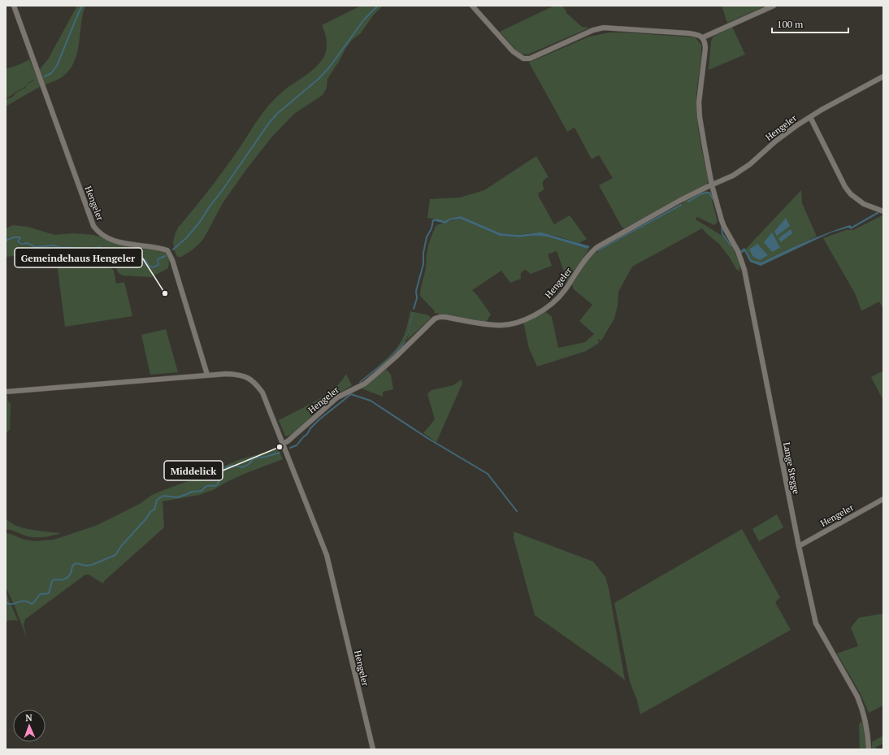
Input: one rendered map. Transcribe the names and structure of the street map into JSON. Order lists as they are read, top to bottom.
{
  "streets": {
    "street": ["Hengeler", "Lange Stegge"]
  },
  "crossings": [
    ["Hengeler", "Lange Stegge"]
  ],
  "places": ["Gemeindehaus Hengeler", "Middelick"],
  "scale_bar": "100 m",
  "north": "top"
}
